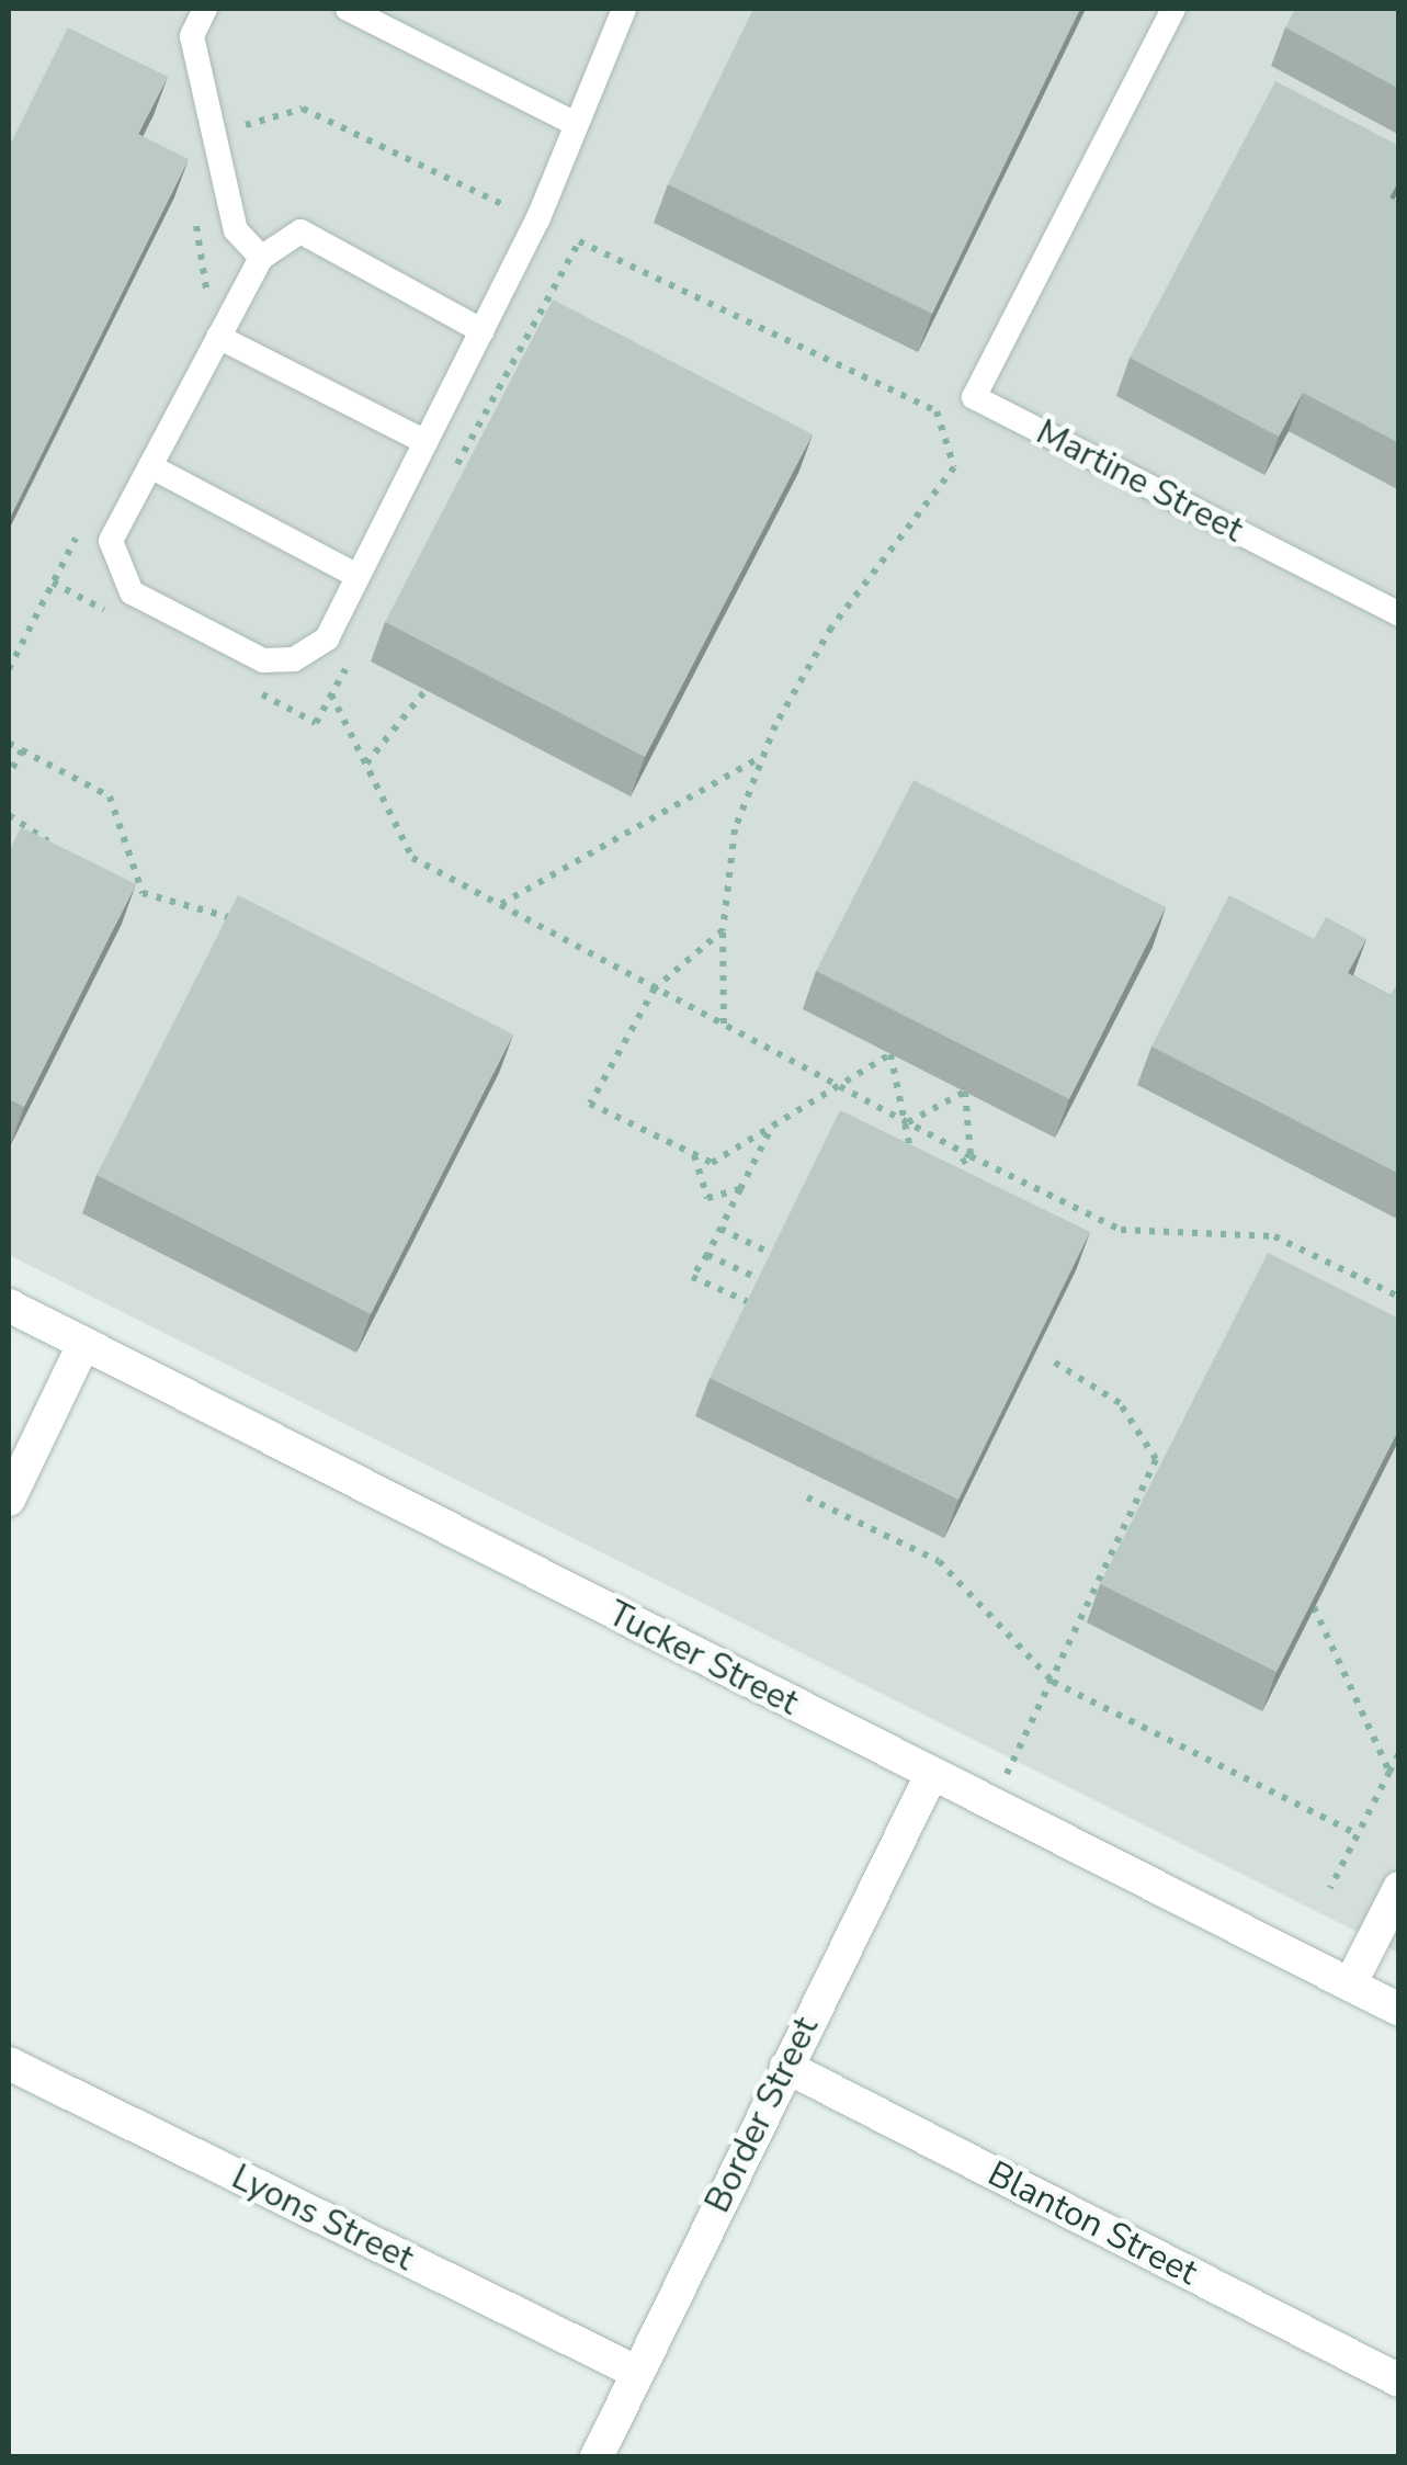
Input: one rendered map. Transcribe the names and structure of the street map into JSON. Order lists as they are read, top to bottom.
{
  "streets": {
    "street": [
      "Tucker Street",
      "Border Street",
      "Lyons Street",
      "Blanton Street"
    ],
    "lane": ["Martine Street"]
  },
  "crossings": [
    ["Tucker Street", "Border Street"],
    ["Border Street", "Lyons Street"],
    ["Border Street", "Blanton Street"]
  ]
}
